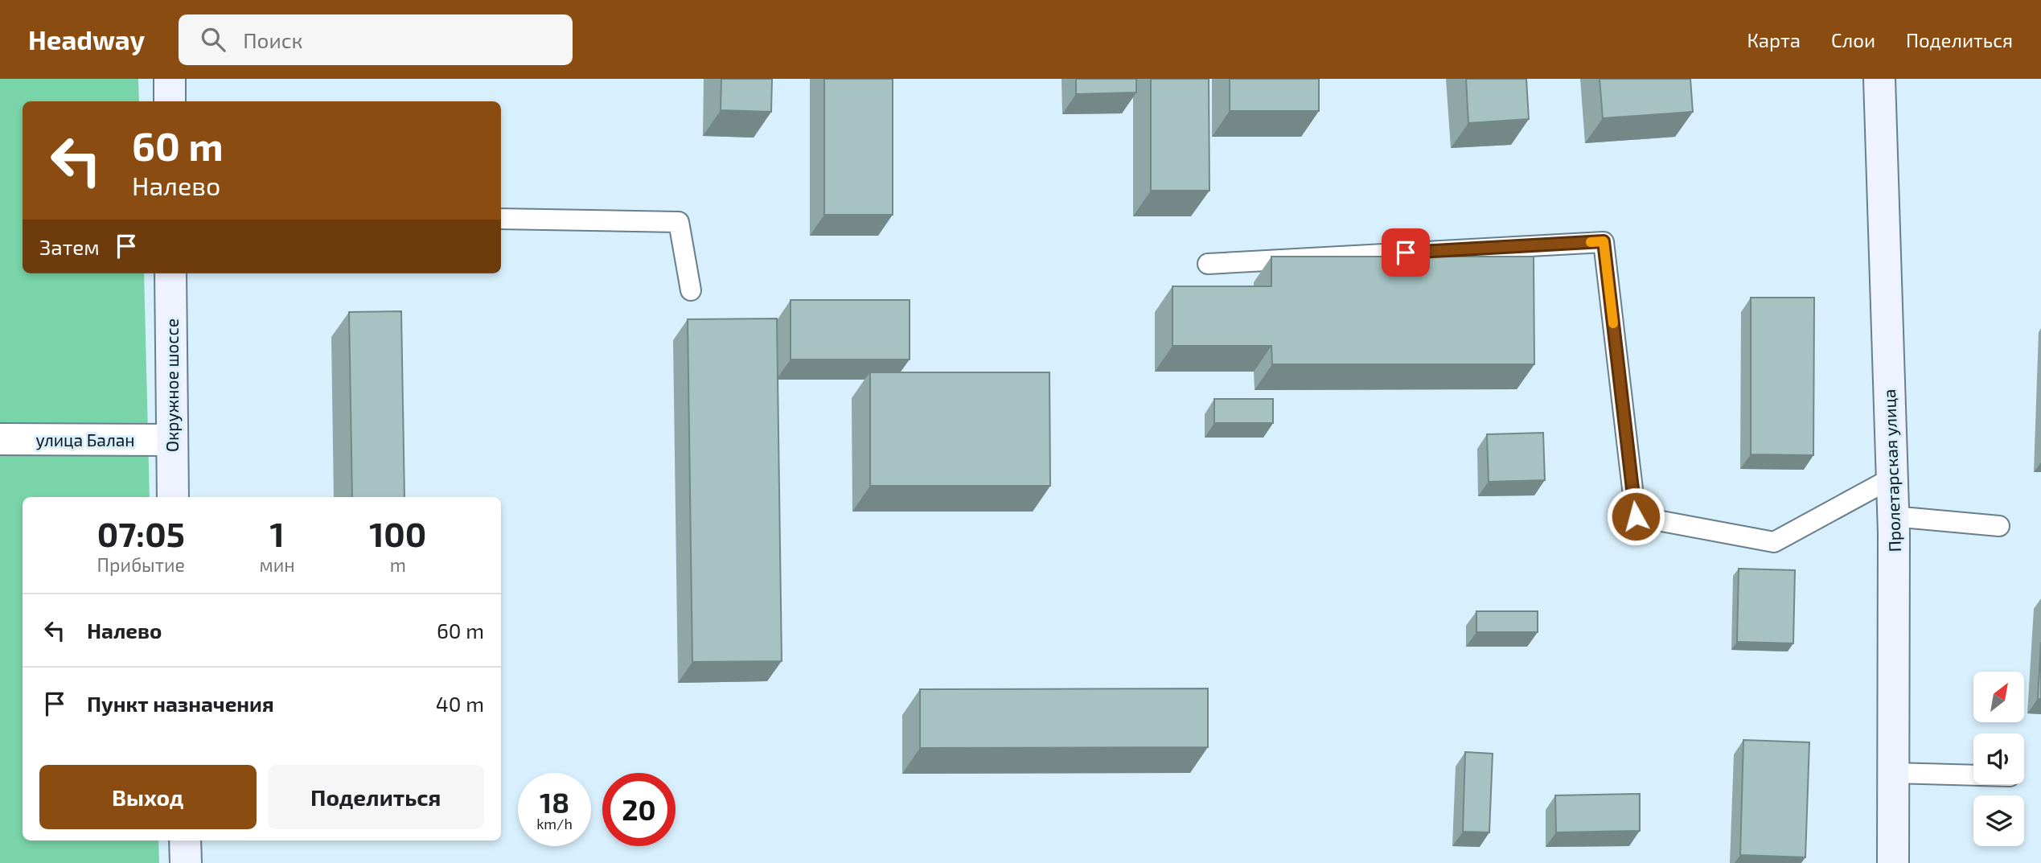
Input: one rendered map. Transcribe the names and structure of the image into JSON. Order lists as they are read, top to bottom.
{
  "streets": {
    "street": ["Окружное шоссе", "улица Балан", "Пролетарская улица"]
  },
  "crossings": [
    ["Окружное шоссе", "улица Балан"]
  ],
  "north": "top right",
  "page": {
    "header": "Headway",
    "search": "Поиск",
    "nav": ["Карта", "Слои", "Поделиться"],
    "turn": ["60 m", "Налево"],
    "then": "Затем",
    "eta": [
      "07:05",
      "Прибытие",
      "1",
      "мин",
      "100",
      "m"
    ],
    "list": [
      {
        "name": "Налево",
        "value": "60 m"
      },
      {
        "name": "Пункт назначения",
        "value": "40 m"
      }
    ],
    "buttons": ["Выход", "Поделиться"],
    "speed": "18 km/h",
    "limit": "20"
  }
}
